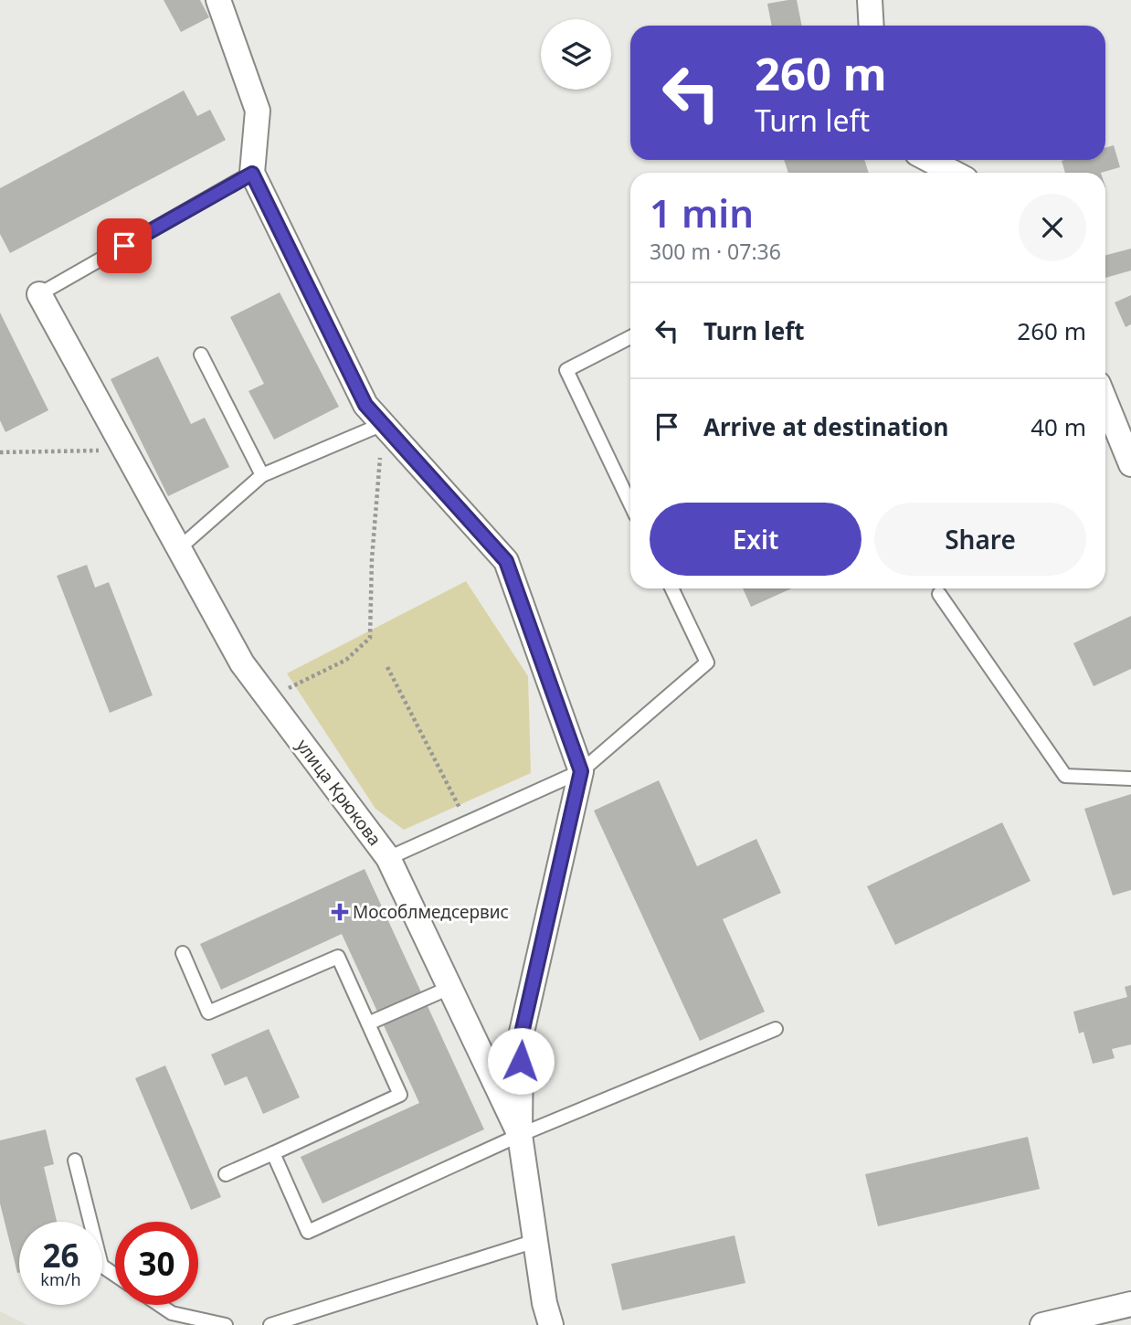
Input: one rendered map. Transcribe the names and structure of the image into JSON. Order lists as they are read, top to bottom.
{
  "streets": {
    "street": ["улица Крюкова"]
  },
  "places": {
    "health": ["Мособлмедсервис"]
  },
  "page": {
    "turn": ["260 m", "Turn left"],
    "heading": ["1 min", "300 m · 07:36"],
    "list": [
      {
        "name": "Turn left",
        "value": "260 m"
      },
      {
        "name": "Arrive at destination",
        "value": "40 m"
      }
    ],
    "buttons": ["Exit", "Share"],
    "speed": "26 km/h",
    "limit": "30"
  }
}
